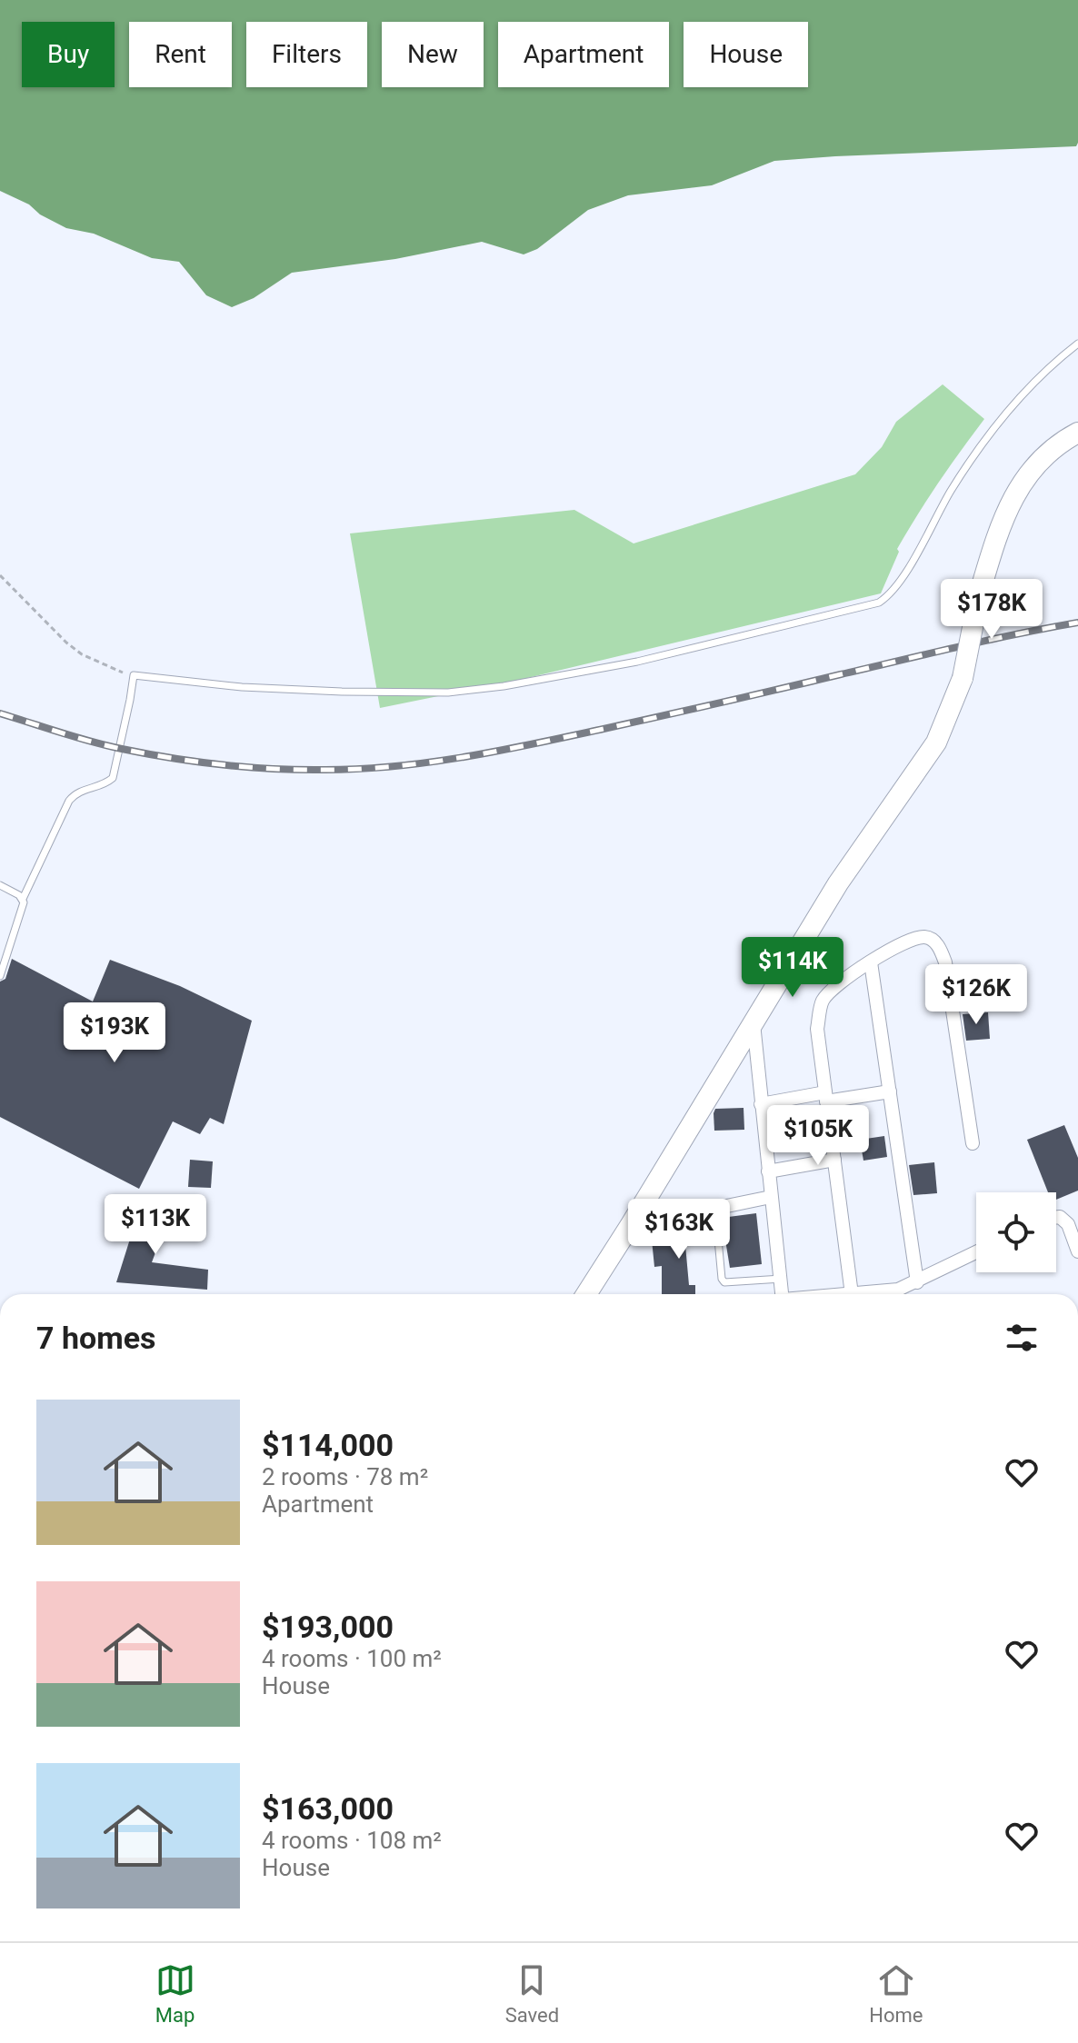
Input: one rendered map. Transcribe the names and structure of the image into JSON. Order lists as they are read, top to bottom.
{
  "page": {
    "chip": [
      "Buy",
      "Rent",
      "Filters",
      "New",
      "Apartment",
      "House"
    ],
    "price": [
      "$178K",
      "$114K",
      "$126K",
      "$193K",
      "$105K",
      "$113K",
      "$163K"
    ],
    "heading": "7 homes",
    "list": [
      {
        "name": "$114,000",
        "note": "2 rooms · 78 m² · Apartment"
      },
      {
        "name": "$193,000",
        "note": "4 rooms · 100 m² · House"
      },
      {
        "name": "$163,000",
        "note": "4 rooms · 108 m² · House"
      }
    ],
    "tabs": ["Map", "Saved", "Home"]
  }
}
